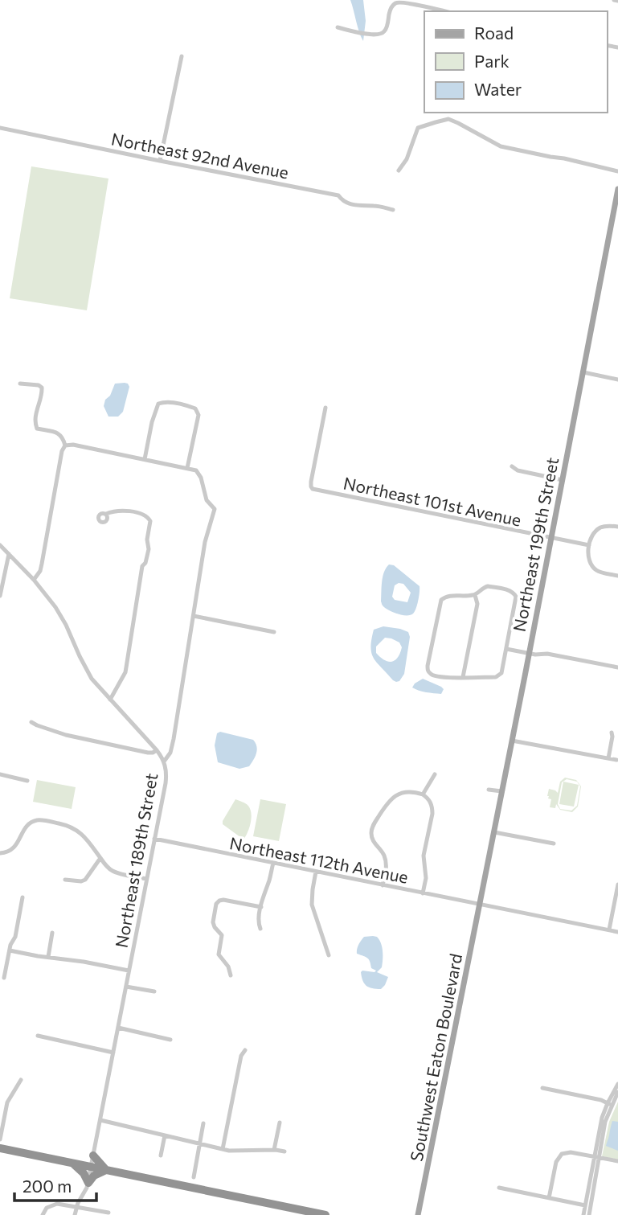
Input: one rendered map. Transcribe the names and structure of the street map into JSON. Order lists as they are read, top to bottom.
{
  "streets": {
    "main road": ["Northeast 199th Street", "Southwest Eaton Boulevard"],
    "street": [
      "Northeast 92nd Avenue",
      "Northeast 101st Avenue",
      "Northeast 112th Avenue",
      "Northeast 189th Street"
    ]
  },
  "crossings": [
    ["Northeast 101st Avenue", "Northeast 199th Street"],
    ["Northeast 199th Street", "Northeast 112th Avenue"],
    ["Northeast 199th Street", "Southwest Eaton Boulevard"],
    ["Northeast 112th Avenue", "Northeast 189th Street"],
    ["Northeast 112th Avenue", "Southwest Eaton Boulevard"]
  ],
  "legend": ["Road", "Park", "Water"],
  "scale_bar": "200 m"
}
